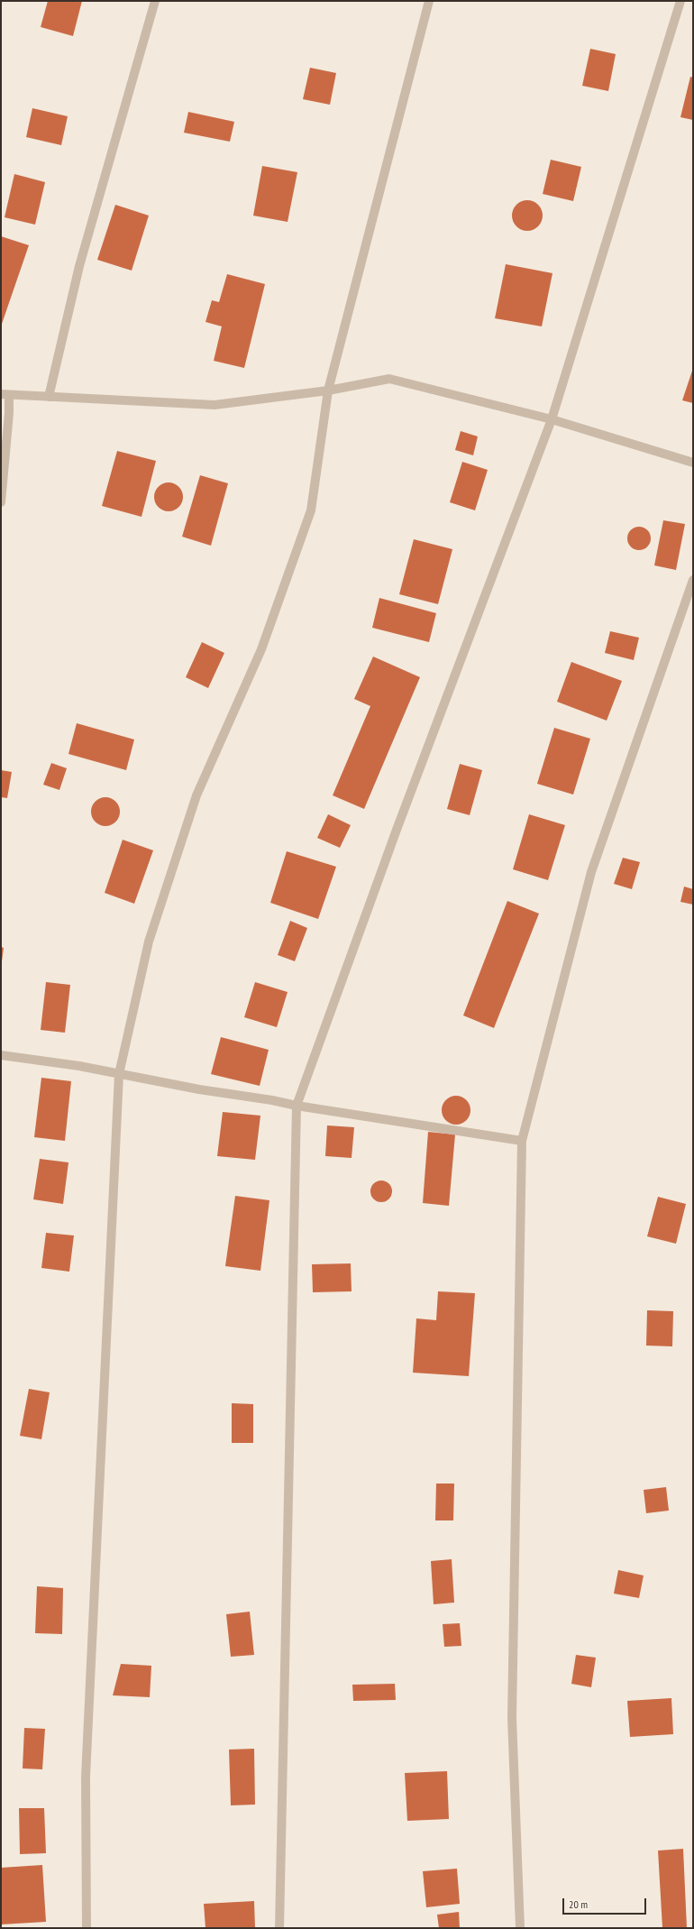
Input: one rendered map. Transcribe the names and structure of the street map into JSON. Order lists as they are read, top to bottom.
{
  "scale_bar": "20 m"
}
